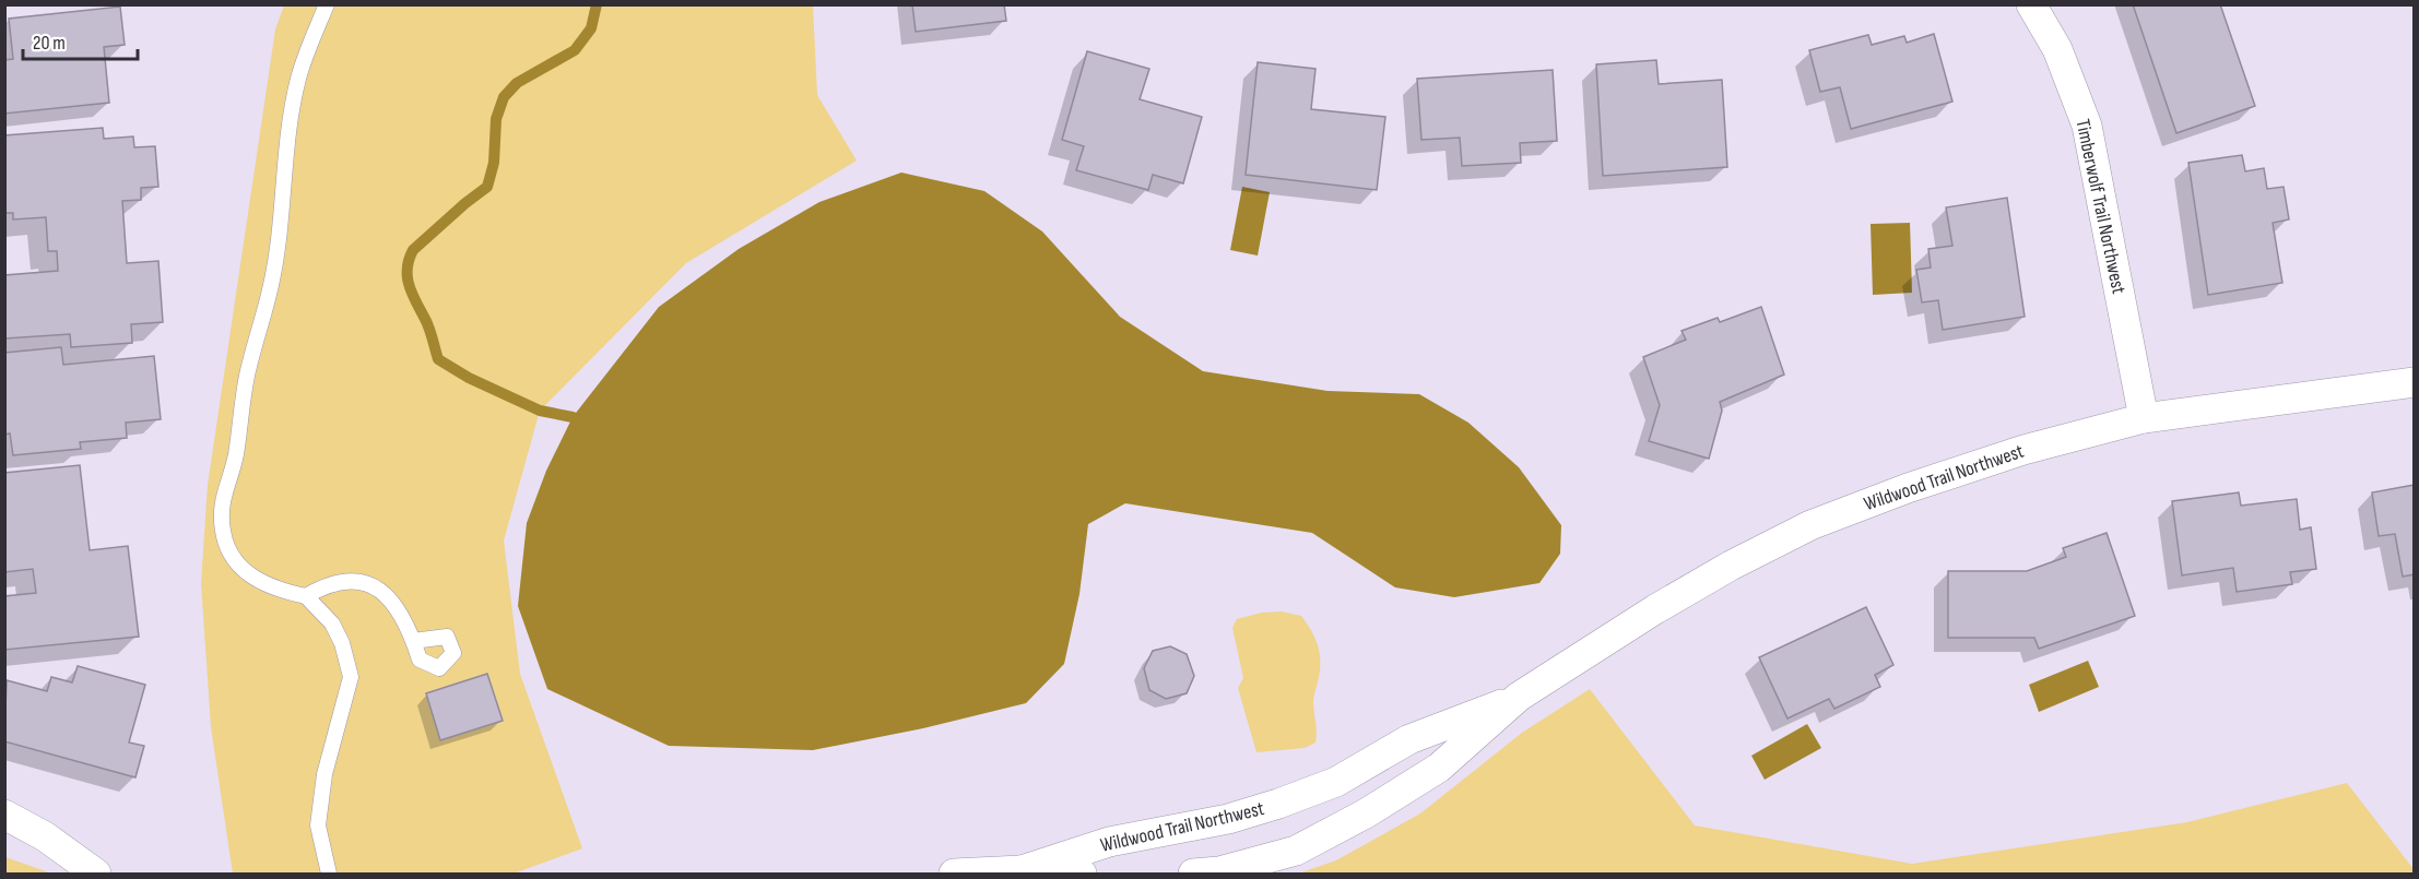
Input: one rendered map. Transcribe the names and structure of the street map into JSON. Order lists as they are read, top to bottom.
{
  "streets": {
    "street": ["Timberwolf Trail Northwest", "Wildwood Trail Northwest"]
  },
  "crossings": [
    ["Timberwolf Trail Northwest", "Wildwood Trail Northwest"]
  ],
  "scale_bar": "20 m"
}
